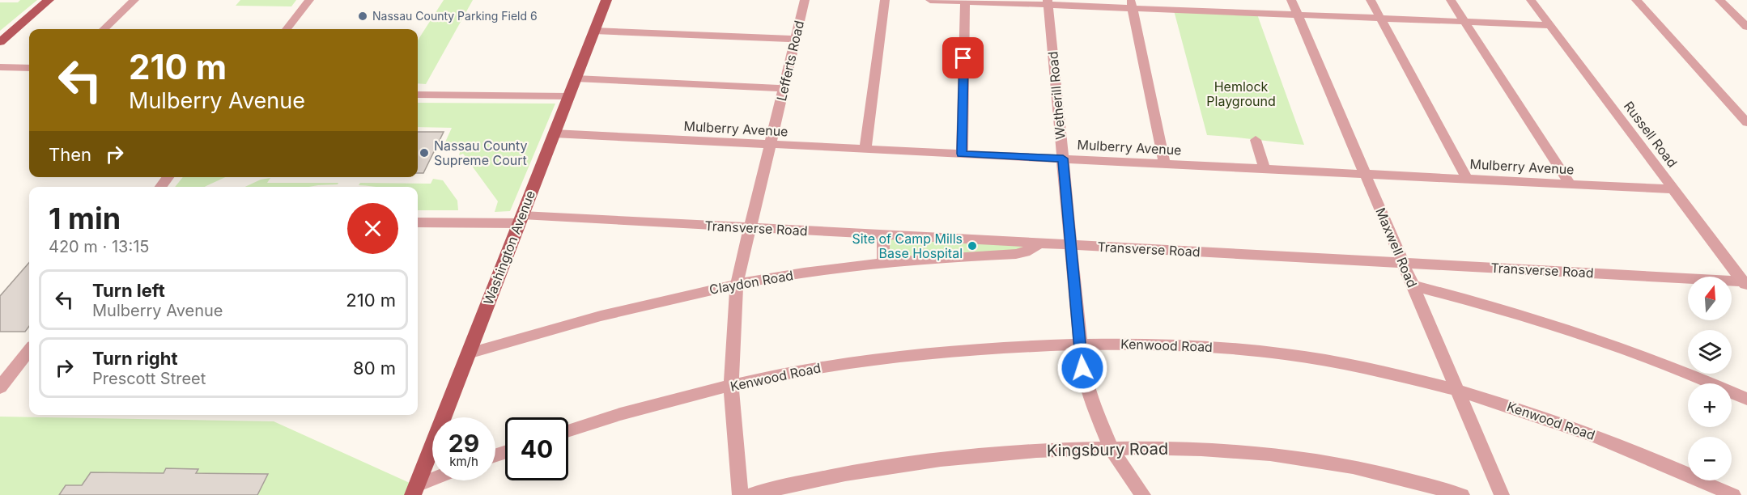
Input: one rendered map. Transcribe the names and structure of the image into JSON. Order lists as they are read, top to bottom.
{
  "streets": {
    "main road": ["Washington Avenue"],
    "street": [
      "Lefferts Road",
      "Wetherill Road",
      "Mulberry Avenue",
      "Russell Road",
      "Transverse Road",
      "Maxwell Road",
      "Claydon Road",
      "Kenwood Road",
      "Kingsbury Road"
    ]
  },
  "crossings": [
    ["Lefferts Road", "Mulberry Avenue"],
    ["Lefferts Road", "Transverse Road"],
    ["Lefferts Road", "Claydon Road"],
    ["Lefferts Road", "Kenwood Road"],
    ["Wetherill Road", "Mulberry Avenue"],
    ["Wetherill Road", "Transverse Road"],
    ["Wetherill Road", "Kenwood Road"],
    ["Wetherill Road", "Kingsbury Road"],
    ["Mulberry Avenue", "Russell Road"],
    ["Mulberry Avenue", "Washington Avenue"],
    ["Mulberry Avenue", "Maxwell Road"],
    ["Russell Road", "Transverse Road"],
    ["Transverse Road", "Washington Avenue"],
    ["Transverse Road", "Maxwell Road"],
    ["Transverse Road", "Claydon Road"],
    ["Washington Avenue", "Claydon Road"],
    ["Maxwell Road", "Kenwood Road"]
  ],
  "parks": ["Hemlock Playground"],
  "places": ["Nassau County Parking Field 6", "Nassau County Supreme Court", "Site of Camp Mills Base Hospital"],
  "north": "top",
  "page": {
    "turn": ["210 m", "Mulberry Avenue"],
    "then": "Then",
    "heading": ["1 min", "420 m · 13:15"],
    "list": [
      {
        "name": "Turn left",
        "note": "Mulberry Avenue",
        "value": "210 m"
      },
      {
        "name": "Turn right",
        "note": "Prescott Street",
        "value": "80 m"
      }
    ],
    "map_buttons": ["+", "−"],
    "speed": "29 km/h",
    "limit": "40"
  }
}
